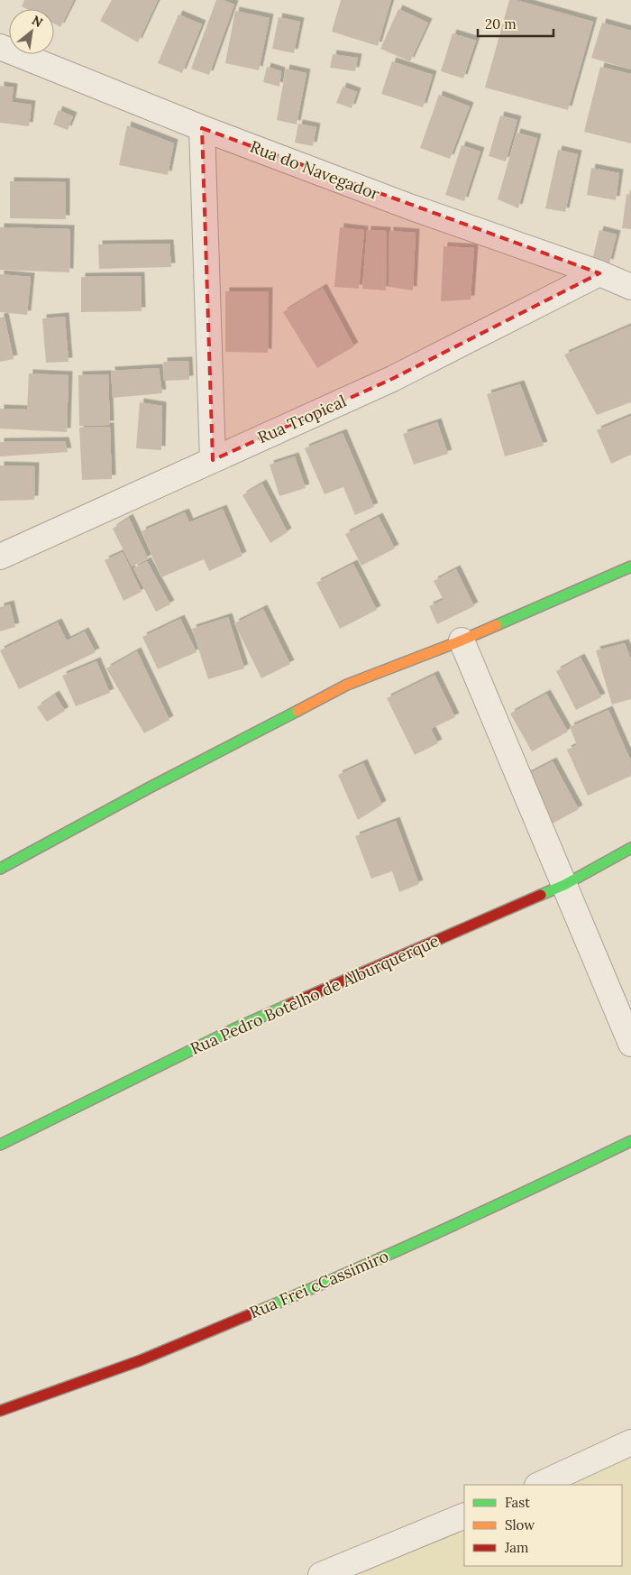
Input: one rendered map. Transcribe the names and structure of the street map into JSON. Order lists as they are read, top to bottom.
{
  "streets": {
    "street": [
      "Rua do Navegador",
      "Rua Tropical",
      "Rua Pedro Botelho de Alburquerque",
      "Rua Frei cCassimiro"
    ]
  },
  "crossings": [
    ["Rua do Navegador", "Rua Tropical"]
  ],
  "legend": ["Fast", "Slow", "Jam"],
  "scale_bar": "20 m",
  "north": "top right"
}
